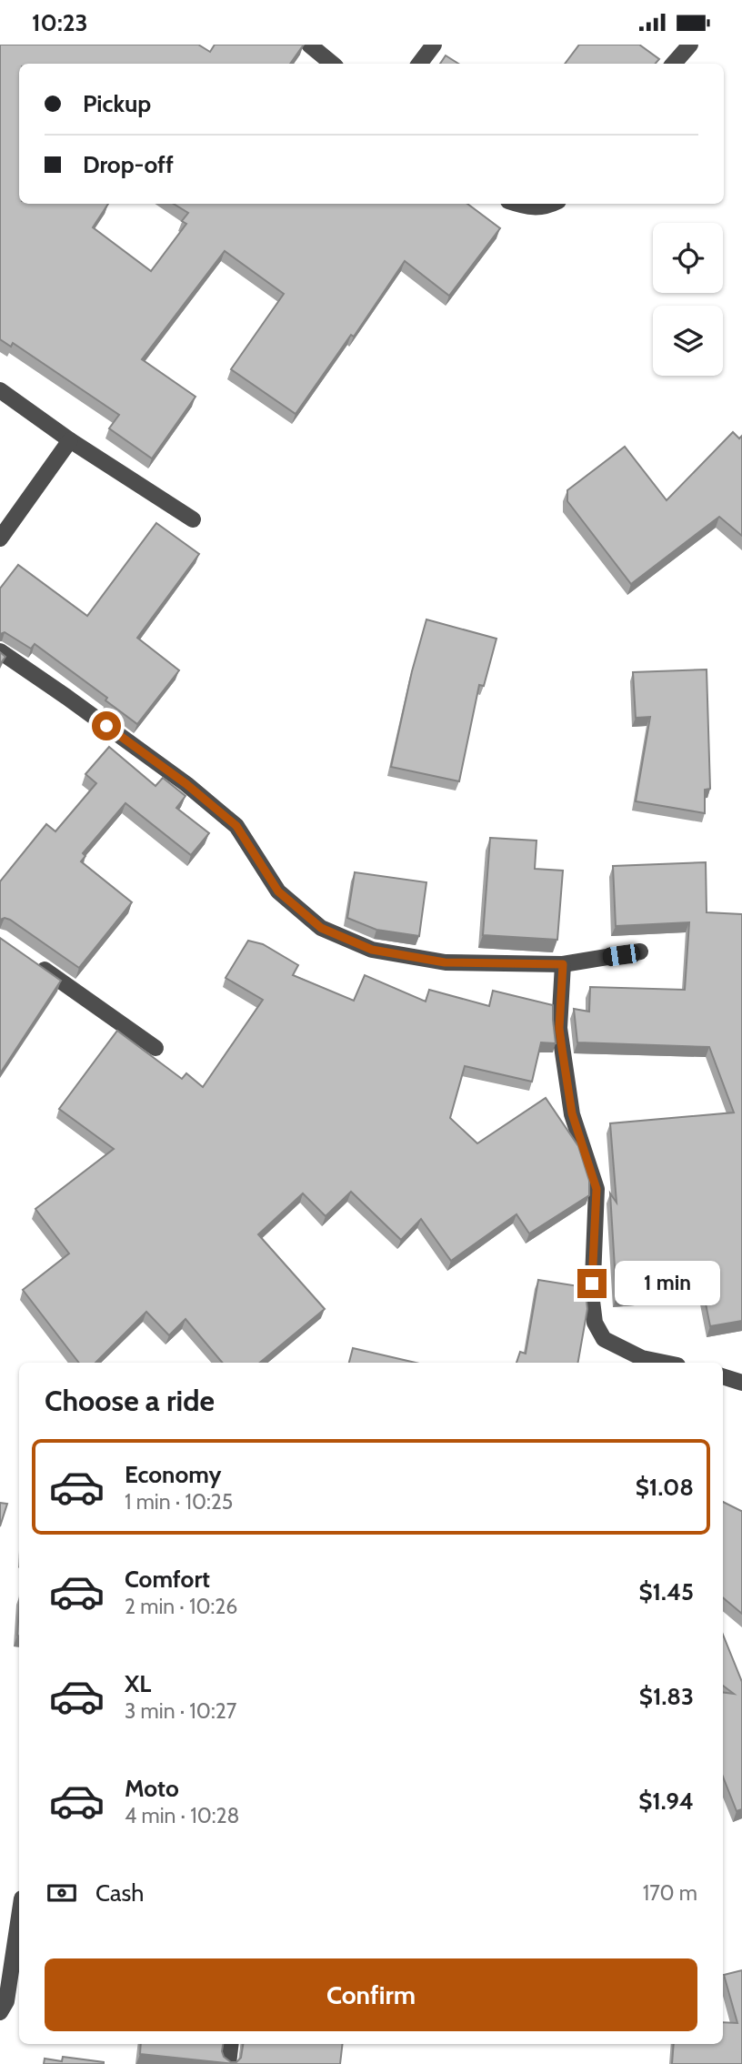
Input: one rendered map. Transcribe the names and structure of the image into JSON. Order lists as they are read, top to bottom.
{
  "page": {
    "status": "10:23",
    "banner": ["Pickup", "Drop-off"],
    "bubble": "1 min",
    "heading": "Choose a ride",
    "list": [
      {
        "name": "Economy",
        "note": "1 min · 10:25",
        "value": "$1.08"
      },
      {
        "name": "Comfort",
        "note": "2 min · 10:26",
        "value": "$1.45"
      },
      {
        "name": "XL",
        "note": "3 min · 10:27",
        "value": "$1.83"
      },
      {
        "name": "Moto",
        "note": "4 min · 10:28",
        "value": "$1.94"
      }
    ],
    "pay": ["Cash", "170 m"],
    "buttons": "Confirm"
  }
}
